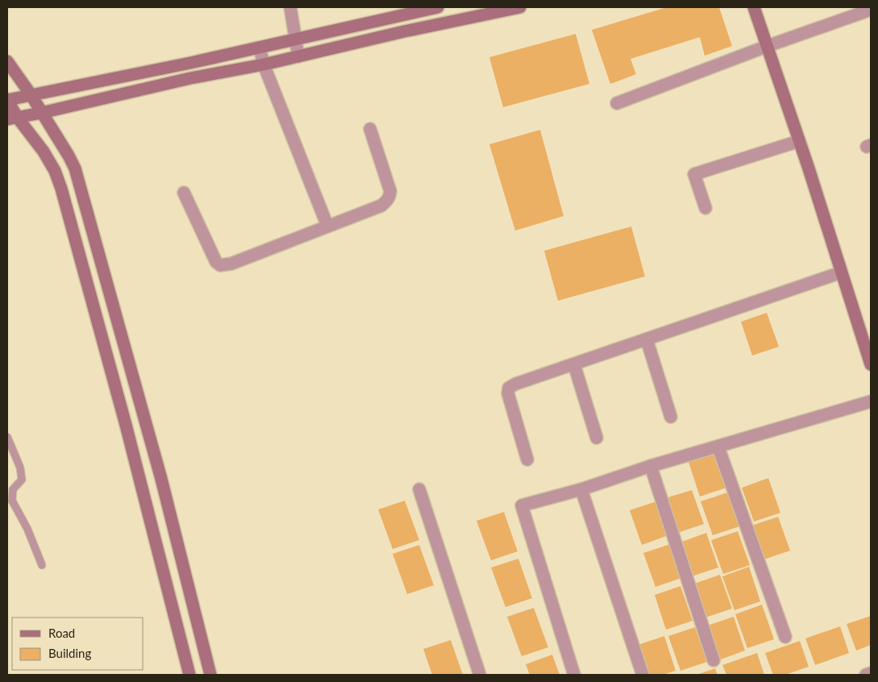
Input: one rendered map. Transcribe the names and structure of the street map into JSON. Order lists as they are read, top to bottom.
{
  "legend": ["Road", "Building"]
}
